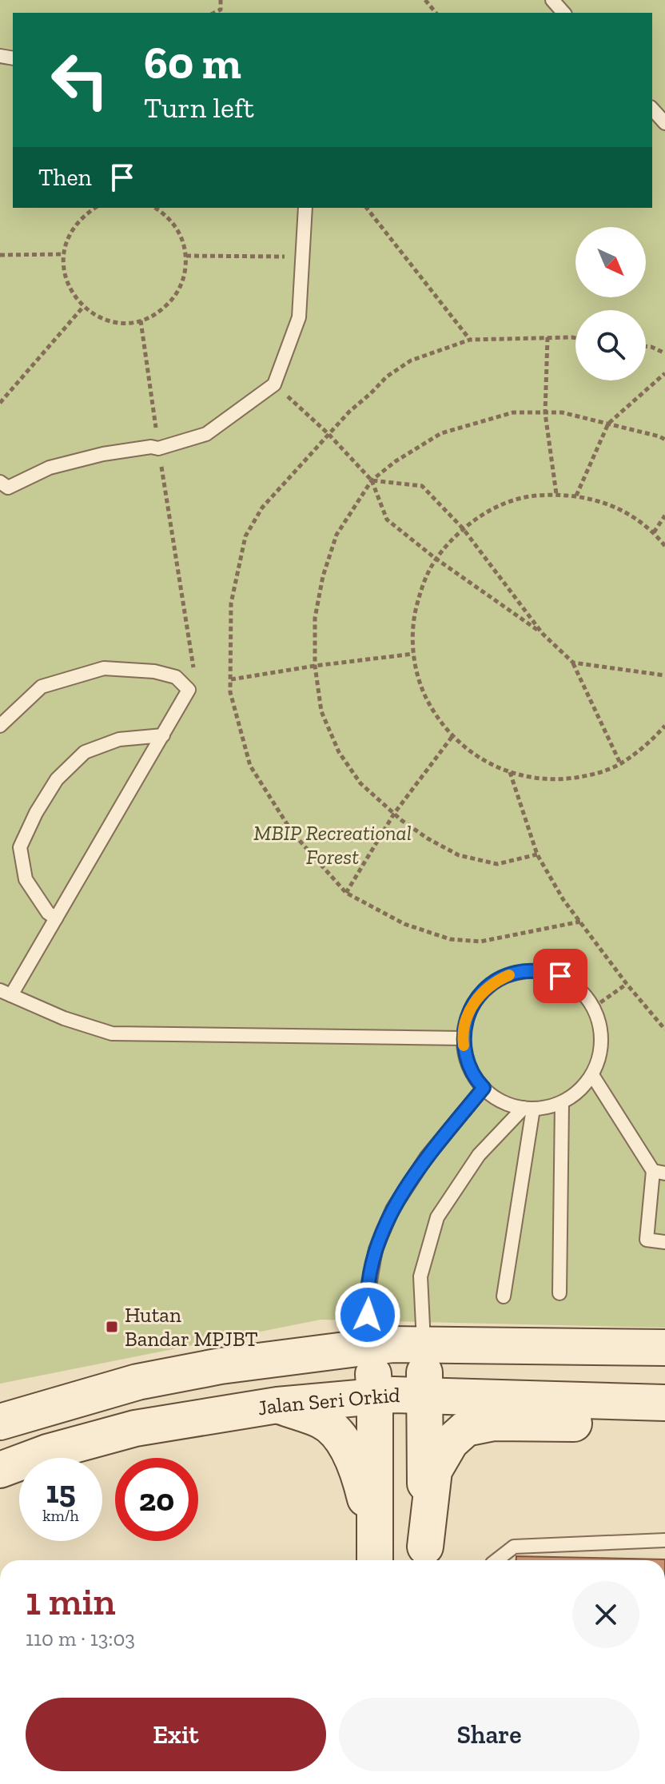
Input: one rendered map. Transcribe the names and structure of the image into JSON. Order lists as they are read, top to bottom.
{
  "streets": {
    "main road": ["Jalan Seri Orkid"]
  },
  "parks": ["MBIP Recreational Forest"],
  "places": {
    "transit": ["Hutan Bandar MPJBT"]
  },
  "north": "bottom right",
  "page": {
    "turn": ["60 m", "Turn left"],
    "then": "Then",
    "speed": "15 km/h",
    "limit": "20",
    "heading": ["1 min", "110 m · 13:03"],
    "buttons": ["Exit", "Share"]
  }
}
